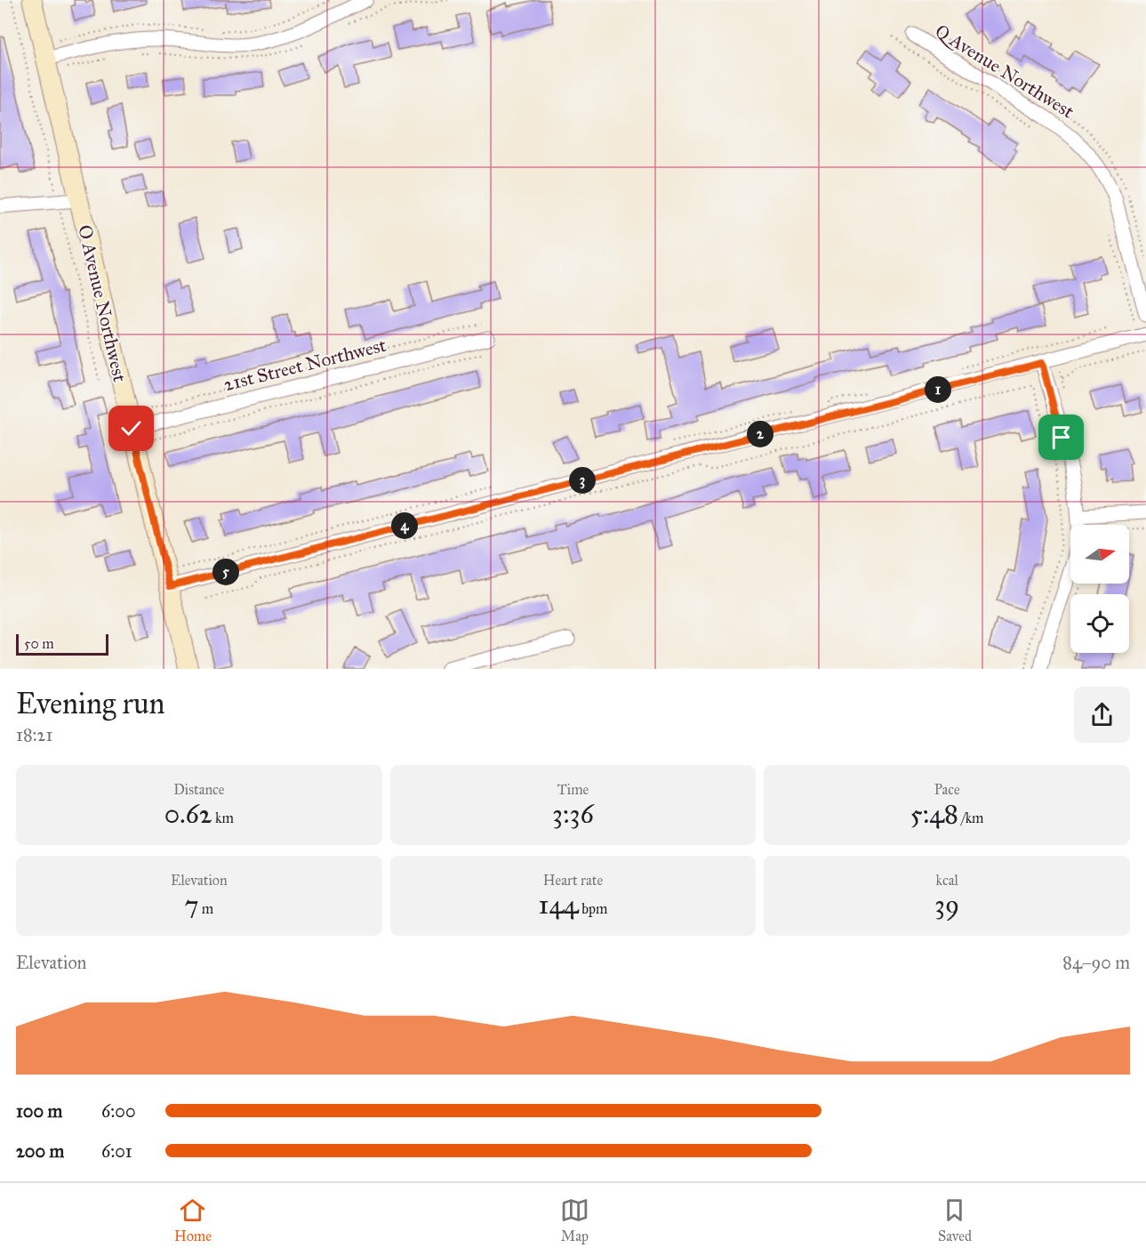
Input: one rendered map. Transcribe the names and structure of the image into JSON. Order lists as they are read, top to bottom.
{
  "streets": {
    "street": ["Q Avenue Northwest", "O Avenue Northwest", "21st Street Northwest"]
  },
  "crossings": [
    ["O Avenue Northwest", "21st Street Northwest"]
  ],
  "scale_bar": "50 m",
  "north": "right",
  "page": {
    "pins": [
      "1",
      "2",
      "3",
      "4",
      "5"
    ],
    "scale": "50 m",
    "heading": ["Evening run", "18:21"],
    "stats": [
      ["Distance", "0.62 km"],
      ["Time", "3:36"],
      ["Pace", "5:48 /km"],
      ["Elevation", "7 m"],
      ["Heart rate", "144 bpm"],
      ["kcal", "39"]
    ],
    "chart": ["Elevation", "84–90 m"],
    "list": [
      {
        "name": "100 m",
        "note": "6:00"
      },
      {
        "name": "200 m",
        "note": "6:01"
      }
    ],
    "tabs": ["Home", "Map", "Saved"]
  }
}
